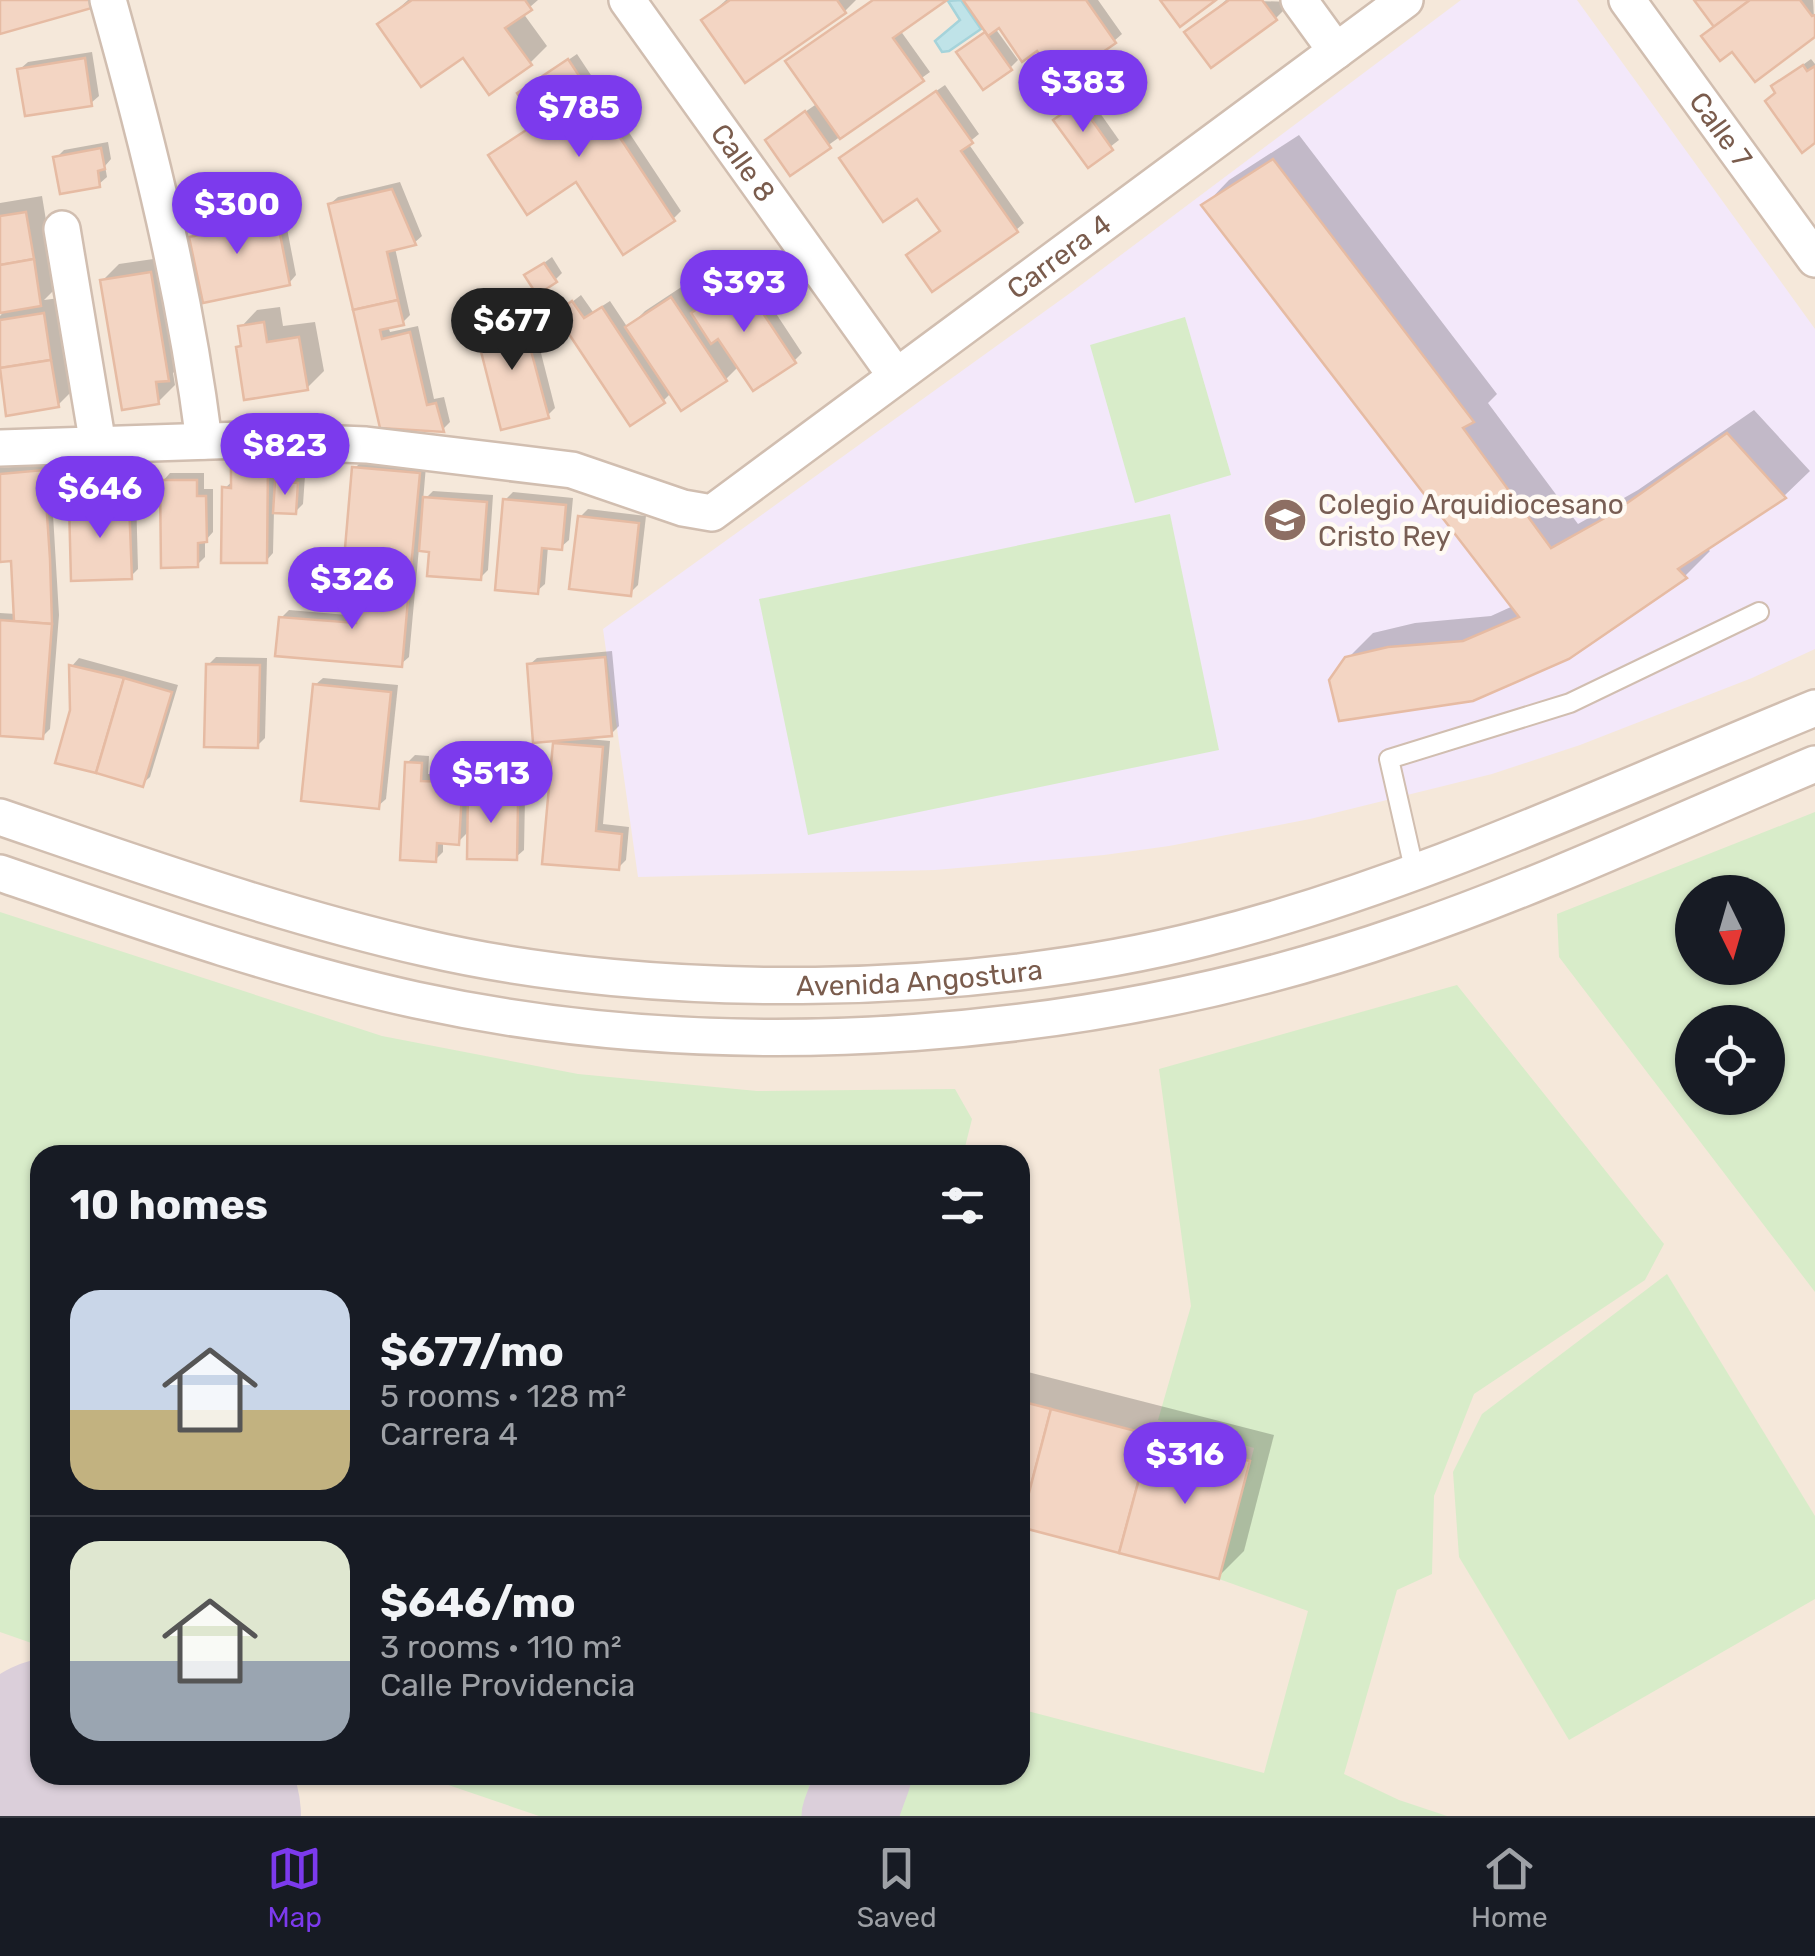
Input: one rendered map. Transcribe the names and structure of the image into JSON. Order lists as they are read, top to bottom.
{
  "streets": {
    "street": [
      "Calle 7",
      "Calle 8",
      "Carrera 4",
      "Avenida Angostura"
    ]
  },
  "crossings": [
    ["Calle 8", "Carrera 4"]
  ],
  "places": {
    "school or university": ["Colegio Arquidiocesano Cristo Rey"]
  },
  "north": "bottom",
  "page": {
    "price": [
      "$383",
      "$785",
      "$300",
      "$393",
      "$677",
      "$823",
      "$646",
      "$326",
      "$513",
      "$316"
    ],
    "heading": "10 homes",
    "list": [
      {
        "name": "$677/mo",
        "note": "5 rooms · 128 m² · Carrera 4"
      },
      {
        "name": "$646/mo",
        "note": "3 rooms · 110 m² · Calle Providencia"
      }
    ],
    "tabs": ["Map", "Saved", "Home"]
  }
}
